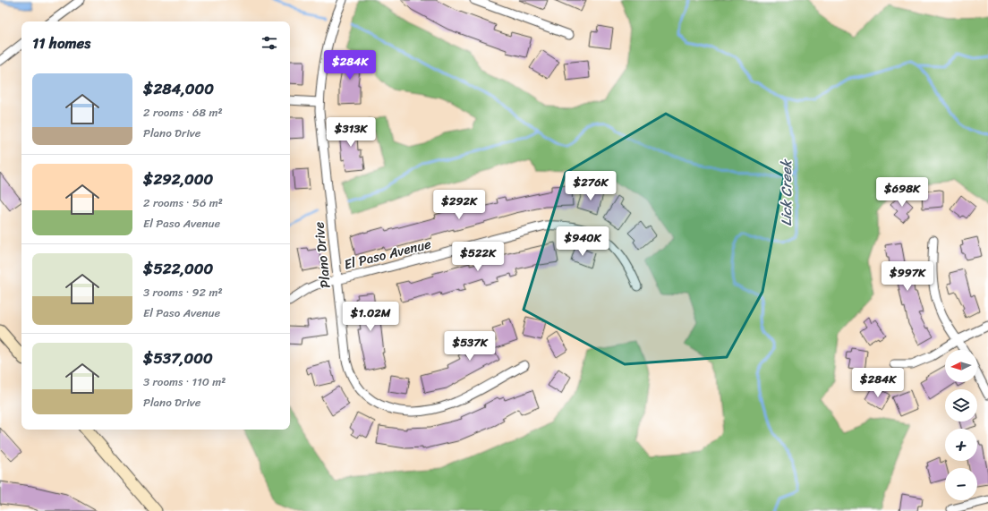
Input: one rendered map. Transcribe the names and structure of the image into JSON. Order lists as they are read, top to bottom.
{
  "streets": {
    "street": ["El Paso Avenue", "Plano Drive"]
  },
  "crossings": [
    ["El Paso Avenue", "Plano Drive"]
  ],
  "water": ["Lick Creek"],
  "north": "left",
  "page": {
    "heading": "11 homes",
    "price": [
      "$284K",
      "$313K",
      "$276K",
      "$698K",
      "$292K",
      "$940K",
      "$522K",
      "$997K",
      "$1.02M",
      "$537K",
      "$284K"
    ],
    "list": [
      {
        "name": "$284,000",
        "note": "2 rooms · 68 m² · Plano Drive"
      },
      {
        "name": "$292,000",
        "note": "2 rooms · 56 m² · El Paso Avenue"
      },
      {
        "name": "$522,000",
        "note": "3 rooms · 92 m² · El Paso Avenue"
      },
      {
        "name": "$537,000",
        "note": "3 rooms · 110 m² · Plano Drive"
      }
    ],
    "map_buttons": ["+", "−"]
  }
}
